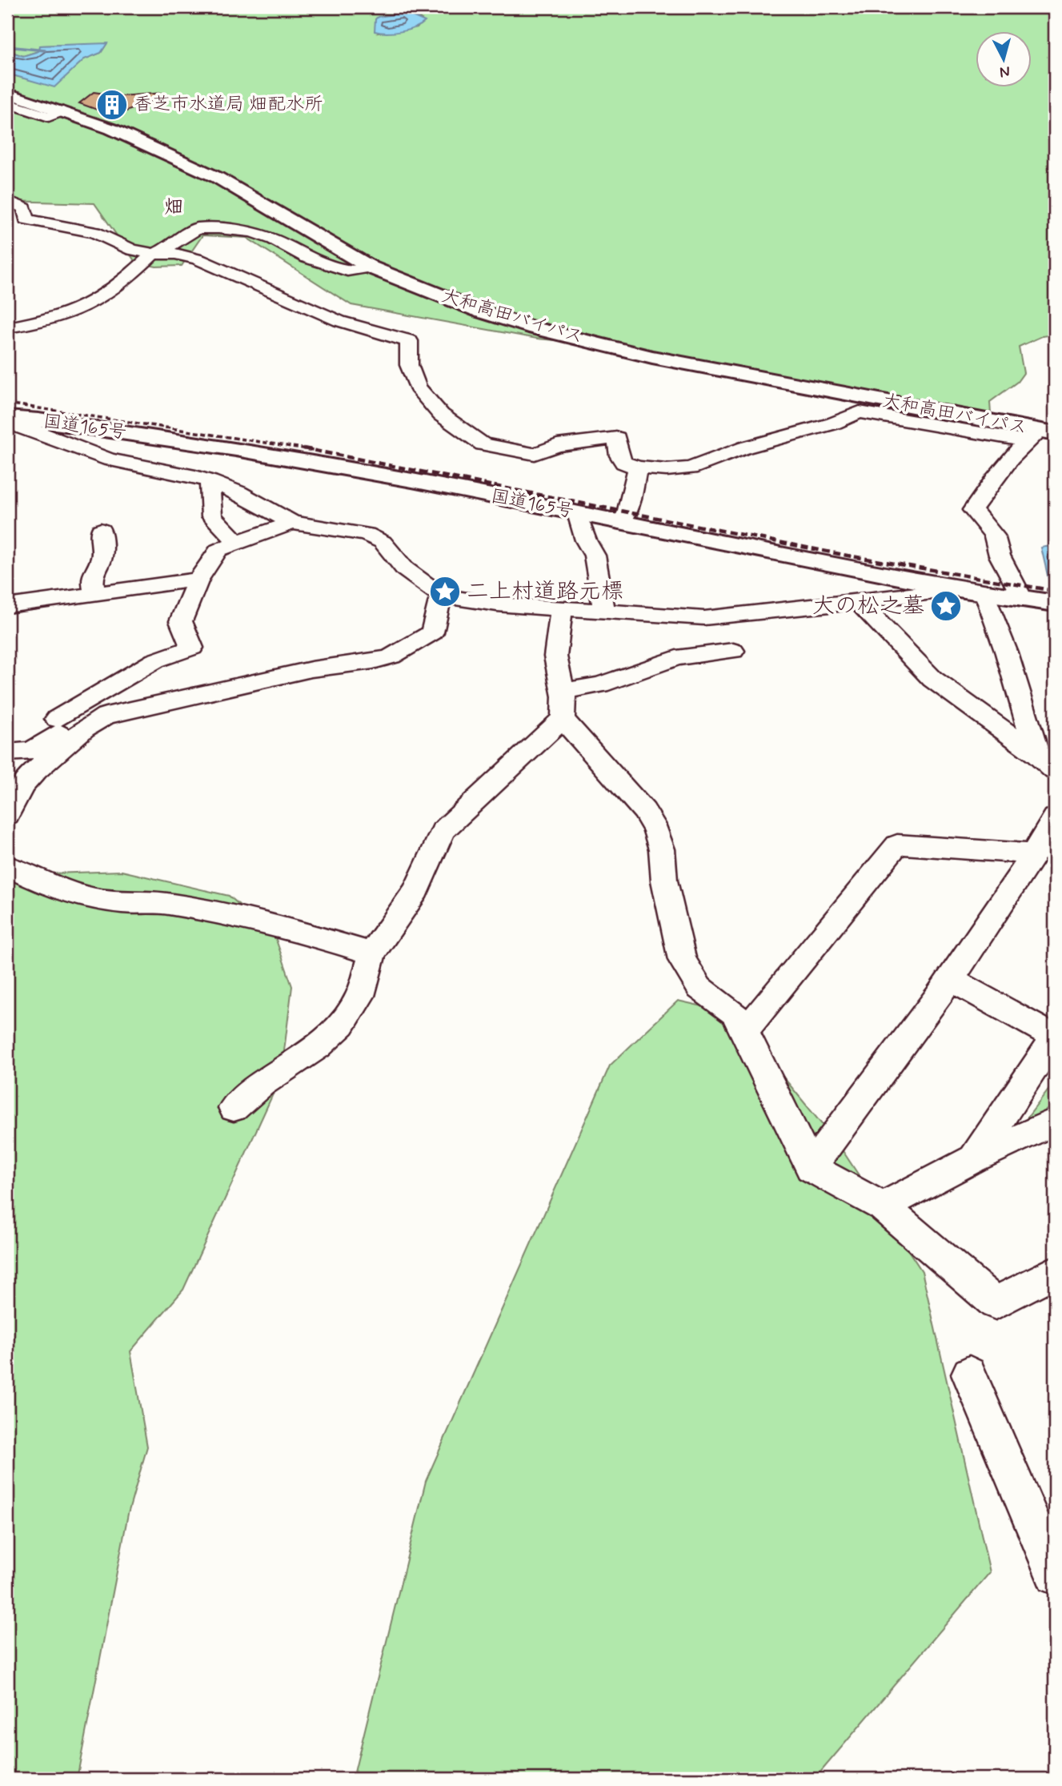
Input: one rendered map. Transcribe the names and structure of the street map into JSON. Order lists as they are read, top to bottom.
{
  "streets": {
    "highway": ["大和高田バイパス", "国道165号"]
  },
  "districts": ["畑"],
  "places": {
    "building": ["香芝市水道局 畑配水所"],
    "place": ["二上村道路元標", "大の松之墓"]
  },
  "north": "bottom"
}
